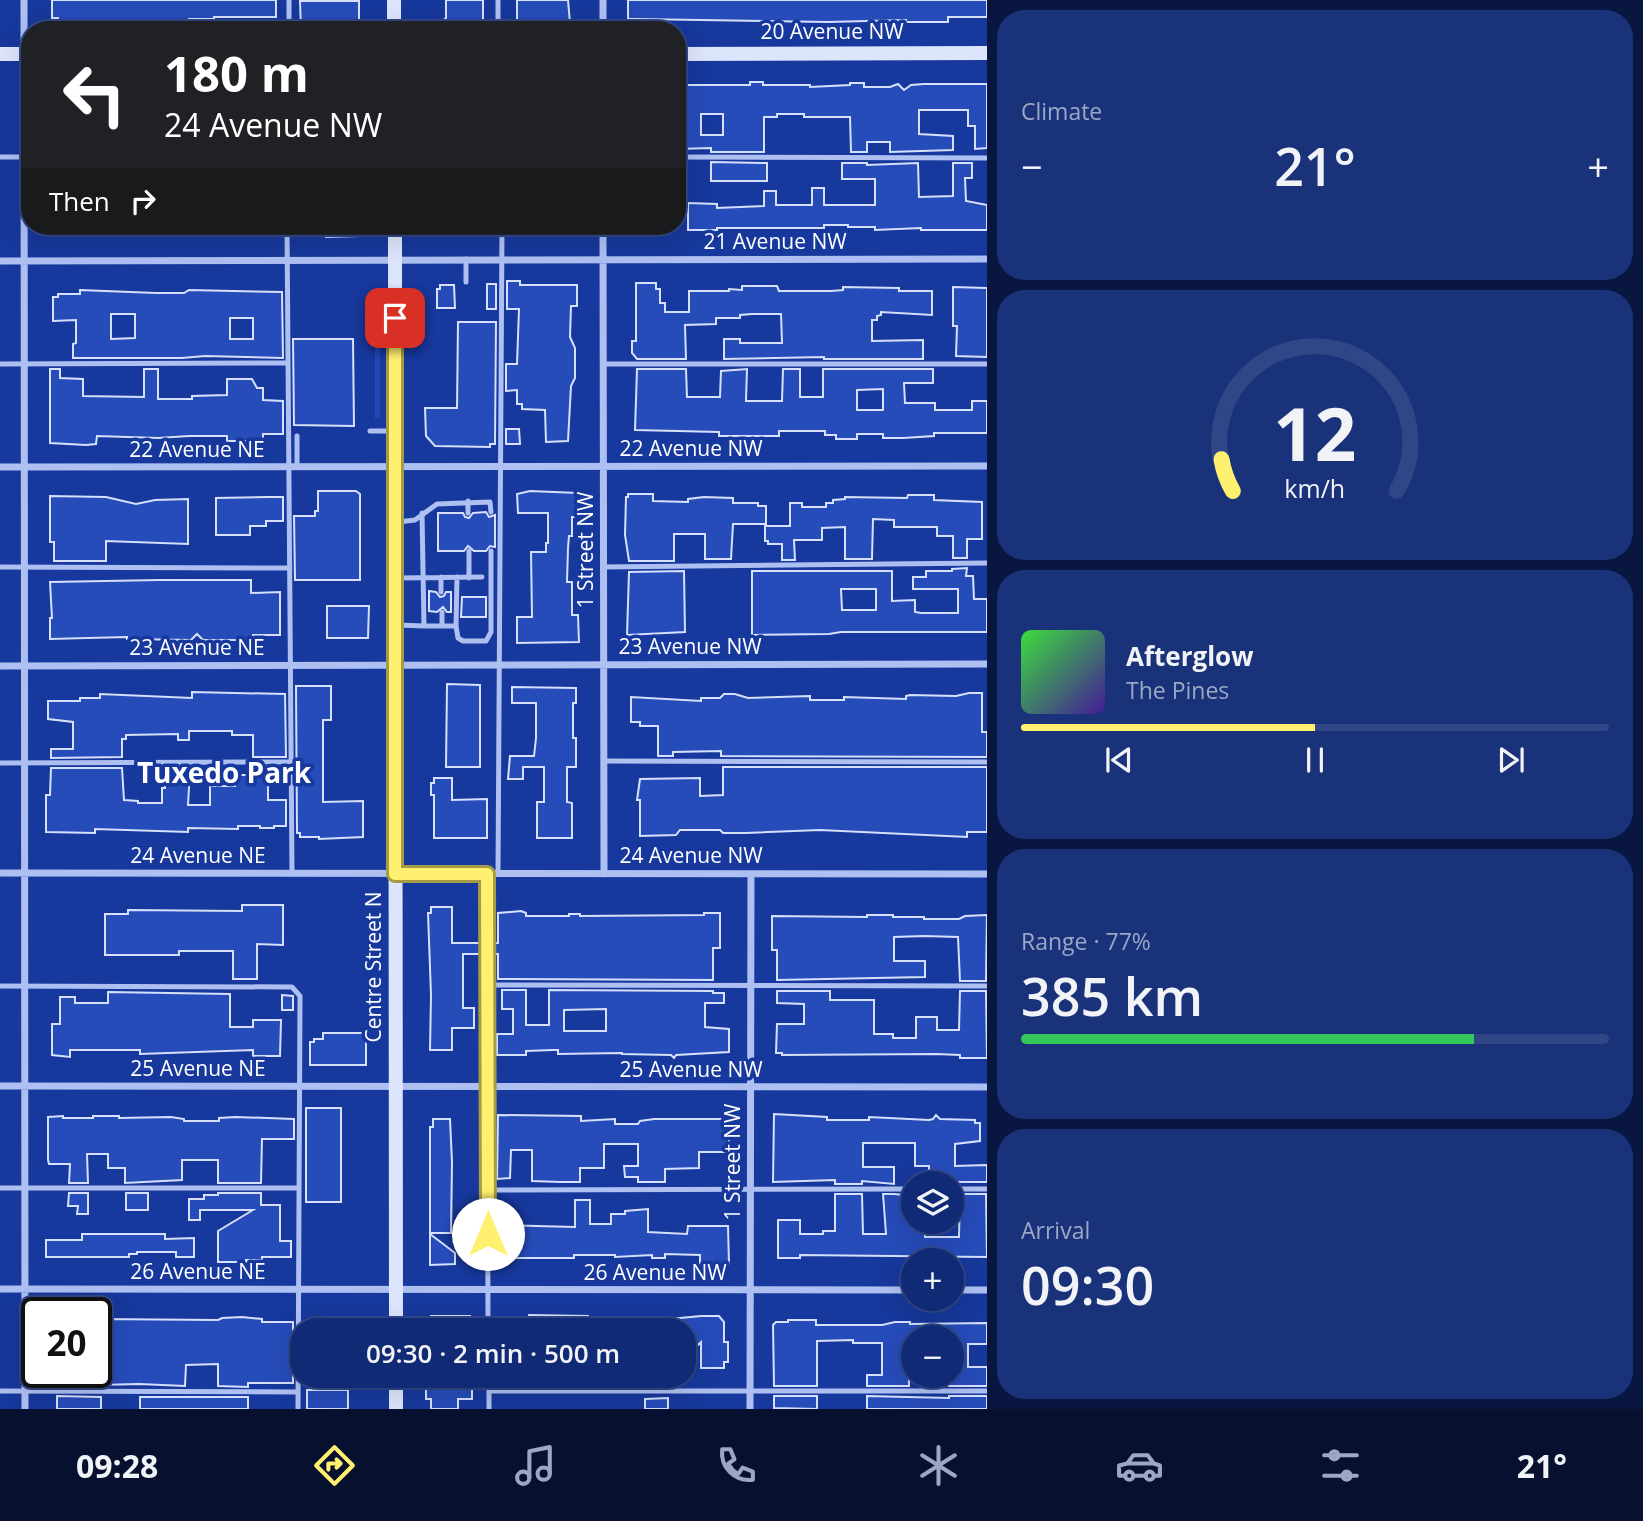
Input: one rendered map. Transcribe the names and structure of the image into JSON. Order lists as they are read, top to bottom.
{
  "streets": {
    "main road": ["20 Avenue NW", "Centre Street N"],
    "street": [
      "21 Avenue NW",
      "22 Avenue NW",
      "22 Avenue NE",
      "1 Street NW",
      "23 Avenue NW",
      "23 Avenue NE",
      "24 Avenue NE",
      "24 Avenue NW",
      "25 Avenue NE",
      "25 Avenue NW",
      "26 Avenue NE",
      "26 Avenue NW"
    ]
  },
  "crossings": [
    ["21 Avenue NW", "1 Street NW"],
    ["21 Avenue NW", "Centre Street N"],
    ["22 Avenue NW", "22 Avenue NE"],
    ["22 Avenue NW", "1 Street NW"],
    ["22 Avenue NW", "Centre Street N"],
    ["22 Avenue NE", "Centre Street N"],
    ["1 Street NW", "23 Avenue NW"],
    ["1 Street NW", "24 Avenue NW"],
    ["1 Street NW", "25 Avenue NW"],
    ["1 Street NW", "26 Avenue NW"],
    ["23 Avenue NW", "23 Avenue NE"],
    ["23 Avenue NW", "Centre Street N"],
    ["23 Avenue NE", "Centre Street N"],
    ["24 Avenue NE", "24 Avenue NW"],
    ["24 Avenue NE", "Centre Street N"],
    ["24 Avenue NW", "Centre Street N"],
    ["Centre Street N", "25 Avenue NE"],
    ["Centre Street N", "25 Avenue NW"],
    ["Centre Street N", "26 Avenue NE"],
    ["Centre Street N", "26 Avenue NW"],
    ["25 Avenue NE", "25 Avenue NW"],
    ["26 Avenue NE", "26 Avenue NW"]
  ],
  "districts": ["Tuxedo Park"],
  "page": {
    "tile": [
      "Climate",
      ["Range · 77%", "385 km"],
      ["Arrival", "09:30"]
    ],
    "turn": ["180 m", "24 Avenue NW"],
    "heat": ["−", "21°", "+"],
    "then": "Then",
    "song": ["Afterglow", "The Pines"],
    "map_buttons": ["+", "−"],
    "limit": "20",
    "trip": "09:30 · 2 min · 500 m",
    "tabs": ["09:28", "21°"],
    "gauge": ["12", "km/h"]
  }
}
